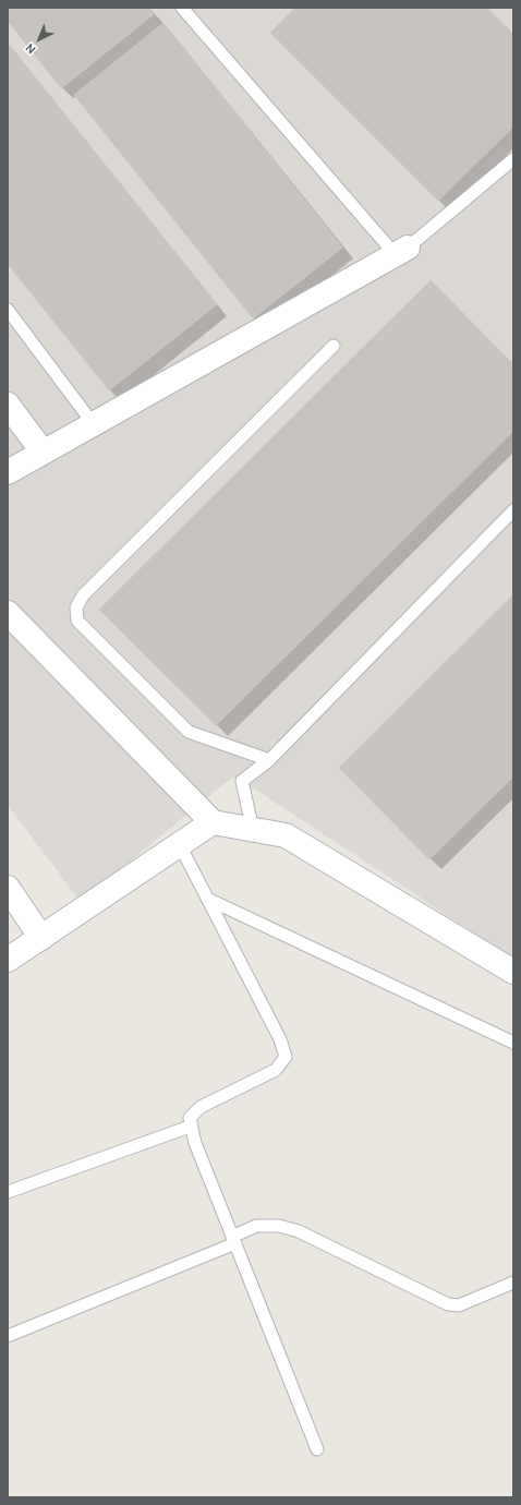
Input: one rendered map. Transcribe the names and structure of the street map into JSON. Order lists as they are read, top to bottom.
{
  "north": "bottom left"
}
